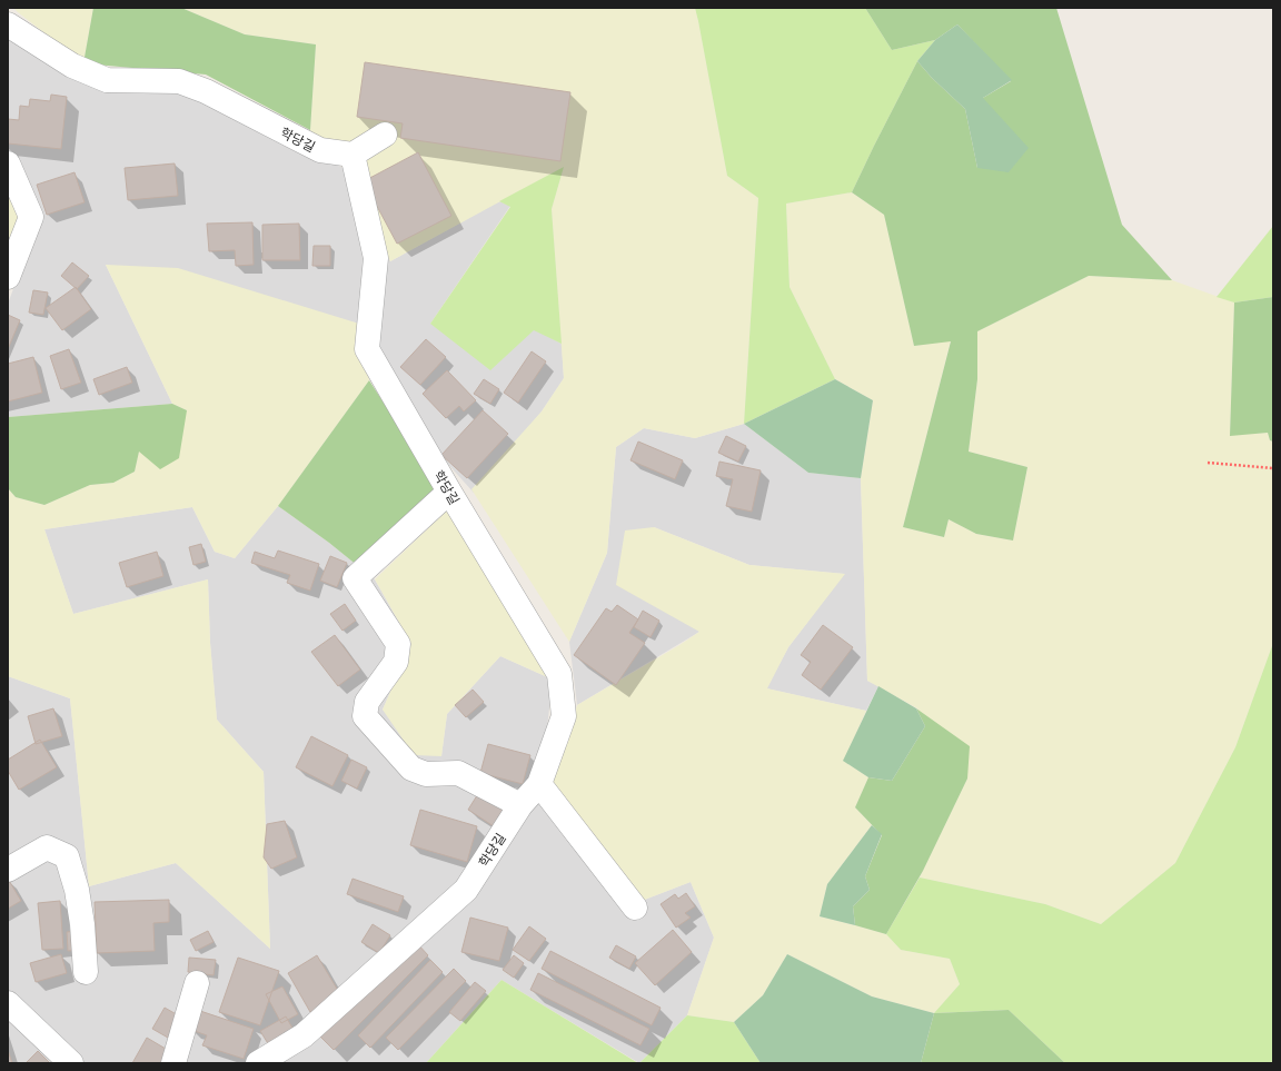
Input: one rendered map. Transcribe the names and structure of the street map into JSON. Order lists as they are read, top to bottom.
{
  "streets": {
    "street": ["학당길"]
  }
}
